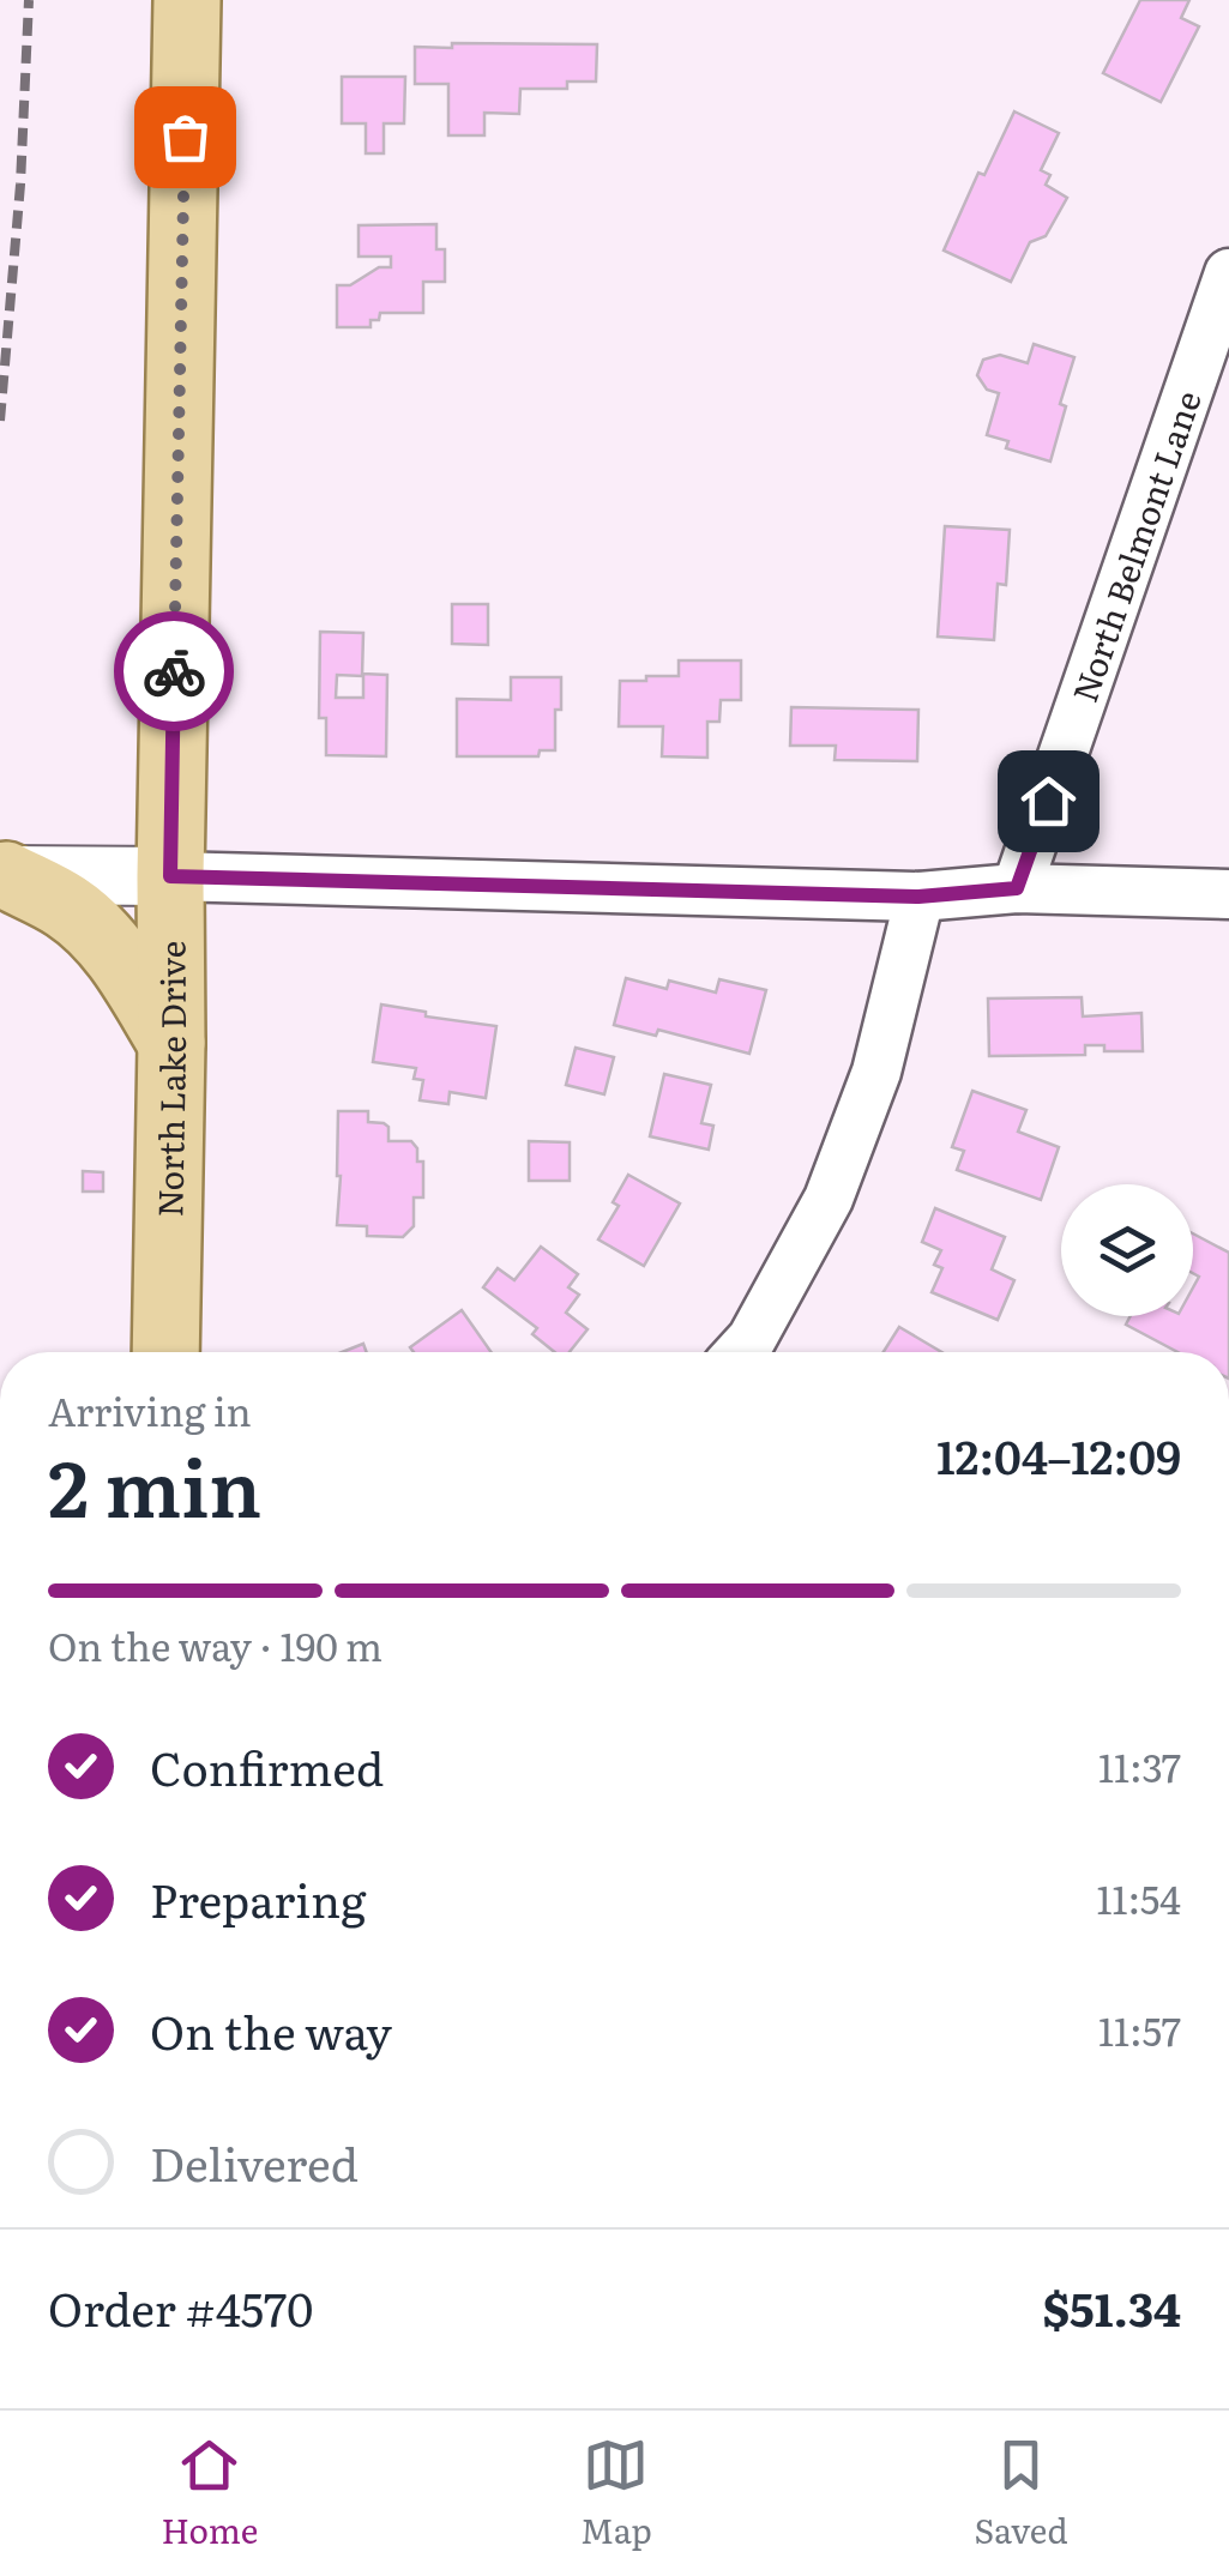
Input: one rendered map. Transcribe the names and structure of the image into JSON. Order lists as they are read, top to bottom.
{
  "streets": {
    "main road": ["North Lake Drive"],
    "street": ["North Belmont Lane"]
  },
  "page": {
    "heading": ["2 min", "Arriving in", "12:04–12:09"],
    "panel": ["Order #4570", "$51.34"],
    "bar": "On the way · 190 m",
    "list": [
      ["Confirmed", "11:37"],
      ["Preparing", "11:54"],
      ["On the way", "11:57"],
      "Delivered"
    ],
    "tabs": ["Home", "Map", "Saved"]
  }
}
